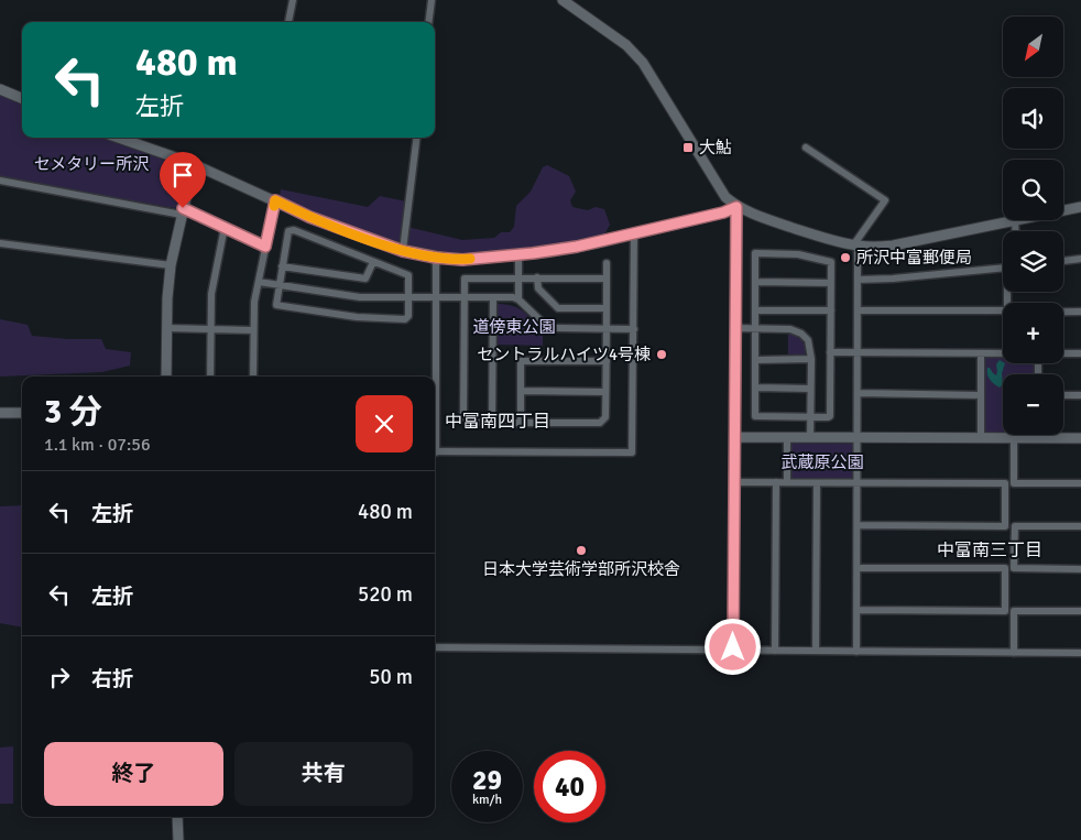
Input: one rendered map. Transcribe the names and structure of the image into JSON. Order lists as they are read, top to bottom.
{
  "districts": ["中富南四丁目", "中富南三丁目"],
  "parks": ["セメタリー所沢", "道傍東公園", "武蔵原公園"],
  "places": {
    "transit": ["大鮎"],
    "other": ["所沢中富郵便局", "セントラルハイツ4号棟", "日本大学芸術学部所沢校舎"]
  },
  "north": "bottom left",
  "page": {
    "map_buttons": ["+", "−"],
    "turn": ["480 m", "左折"],
    "heading": ["3 分", "1.1 km · 07:56"],
    "list": [
      {
        "name": "左折",
        "value": "480 m"
      },
      {
        "name": "左折",
        "value": "520 m"
      },
      {
        "name": "右折",
        "value": "50 m"
      }
    ],
    "buttons": ["終了", "共有"],
    "speed": "29 km/h",
    "limit": "40"
  }
}
